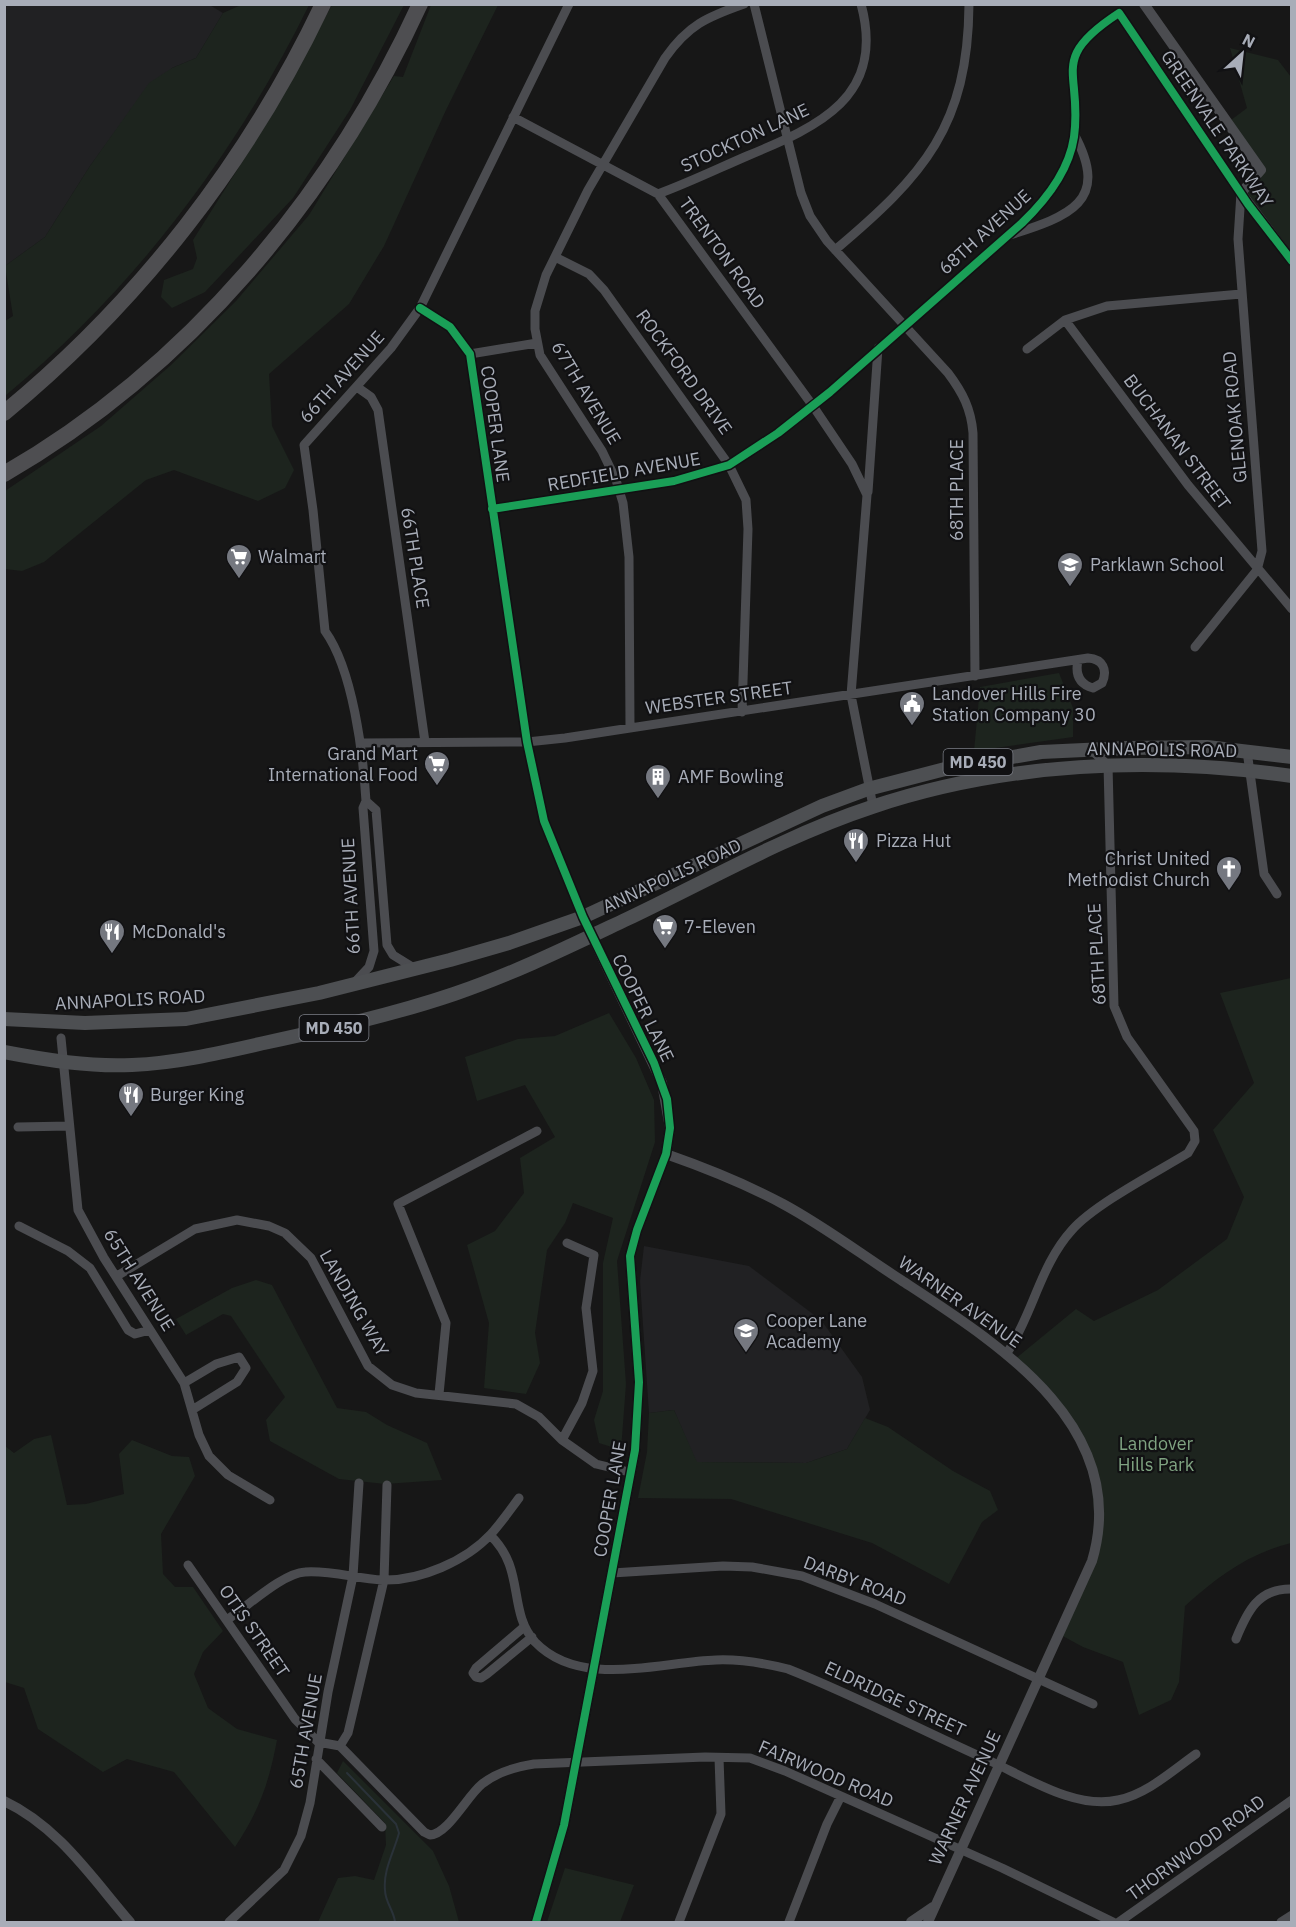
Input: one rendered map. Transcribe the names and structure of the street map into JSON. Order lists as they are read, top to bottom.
{
  "streets": {
    "main road": ["ANNAPOLIS ROAD", "MD 450"],
    "street": [
      "GREENVALE PARKWAY",
      "STOCKTON LANE",
      "68TH AVENUE",
      "TRENTON ROAD",
      "ROCKFORD DRIVE",
      "66TH AVENUE",
      "67TH AVENUE",
      "GLENOAK ROAD",
      "COOPER LANE",
      "BUCHANAN STREET",
      "REDFIELD AVENUE",
      "68TH PLACE",
      "66TH PLACE",
      "WEBSTER STREET",
      "65TH AVENUE",
      "WARNER AVENUE",
      "LANDING WAY",
      "DARBY ROAD",
      "OTIS STREET",
      "ELDRIDGE STREET",
      "FAIRWOOD ROAD",
      "THORNWOOD ROAD"
    ]
  },
  "crossings": [
    ["GREENVALE PARKWAY", "68TH AVENUE"],
    ["GREENVALE PARKWAY", "GLENOAK ROAD"],
    ["STOCKTON LANE", "TRENTON ROAD"],
    ["68TH AVENUE", "TRENTON ROAD"],
    ["68TH AVENUE", "REDFIELD AVENUE"],
    ["68TH AVENUE", "68TH PLACE"],
    ["TRENTON ROAD", "66TH AVENUE"],
    ["TRENTON ROAD", "67TH AVENUE"],
    ["TRENTON ROAD", "REDFIELD AVENUE"],
    ["ROCKFORD DRIVE", "67TH AVENUE"],
    ["ROCKFORD DRIVE", "REDFIELD AVENUE"],
    ["ROCKFORD DRIVE", "WEBSTER STREET"],
    ["66TH AVENUE", "COOPER LANE"],
    ["66TH AVENUE", "66TH PLACE"],
    ["66TH AVENUE", "WEBSTER STREET"],
    ["66TH AVENUE", "ANNAPOLIS ROAD"],
    ["67TH AVENUE", "REDFIELD AVENUE"],
    ["67TH AVENUE", "WEBSTER STREET"],
    ["GLENOAK ROAD", "BUCHANAN STREET"],
    ["COOPER LANE", "REDFIELD AVENUE"],
    ["COOPER LANE", "WEBSTER STREET"],
    ["COOPER LANE", "ANNAPOLIS ROAD"],
    ["COOPER LANE", "WARNER AVENUE"],
    ["COOPER LANE", "LANDING WAY"],
    ["COOPER LANE", "DARBY ROAD"],
    ["COOPER LANE", "ELDRIDGE STREET"],
    ["COOPER LANE", "FAIRWOOD ROAD"],
    ["68TH PLACE", "WEBSTER STREET"],
    ["68TH PLACE", "ANNAPOLIS ROAD"],
    ["68TH PLACE", "WARNER AVENUE"],
    ["66TH PLACE", "WEBSTER STREET"],
    ["ANNAPOLIS ROAD", "65TH AVENUE"],
    ["65TH AVENUE", "LANDING WAY"],
    ["65TH AVENUE", "OTIS STREET"],
    ["65TH AVENUE", "FAIRWOOD ROAD"],
    ["WARNER AVENUE", "DARBY ROAD"],
    ["WARNER AVENUE", "ELDRIDGE STREET"],
    ["WARNER AVENUE", "FAIRWOOD ROAD"]
  ],
  "parks": ["Landover Hills Park"],
  "places": {
    "supermarket": ["Walmart", "Grand Mart International Food", "7-Eleven"],
    "school or university": ["Parklawn School", "Cooper Lane Academy"],
    "public building": ["Landover Hills Fire Station Company 30"],
    "building": ["AMF Bowling"],
    "restaurant": ["Pizza Hut", "McDonald's", "Burger King"],
    "church": ["Christ United Methodist Church"]
  },
  "north": "top right"
}
